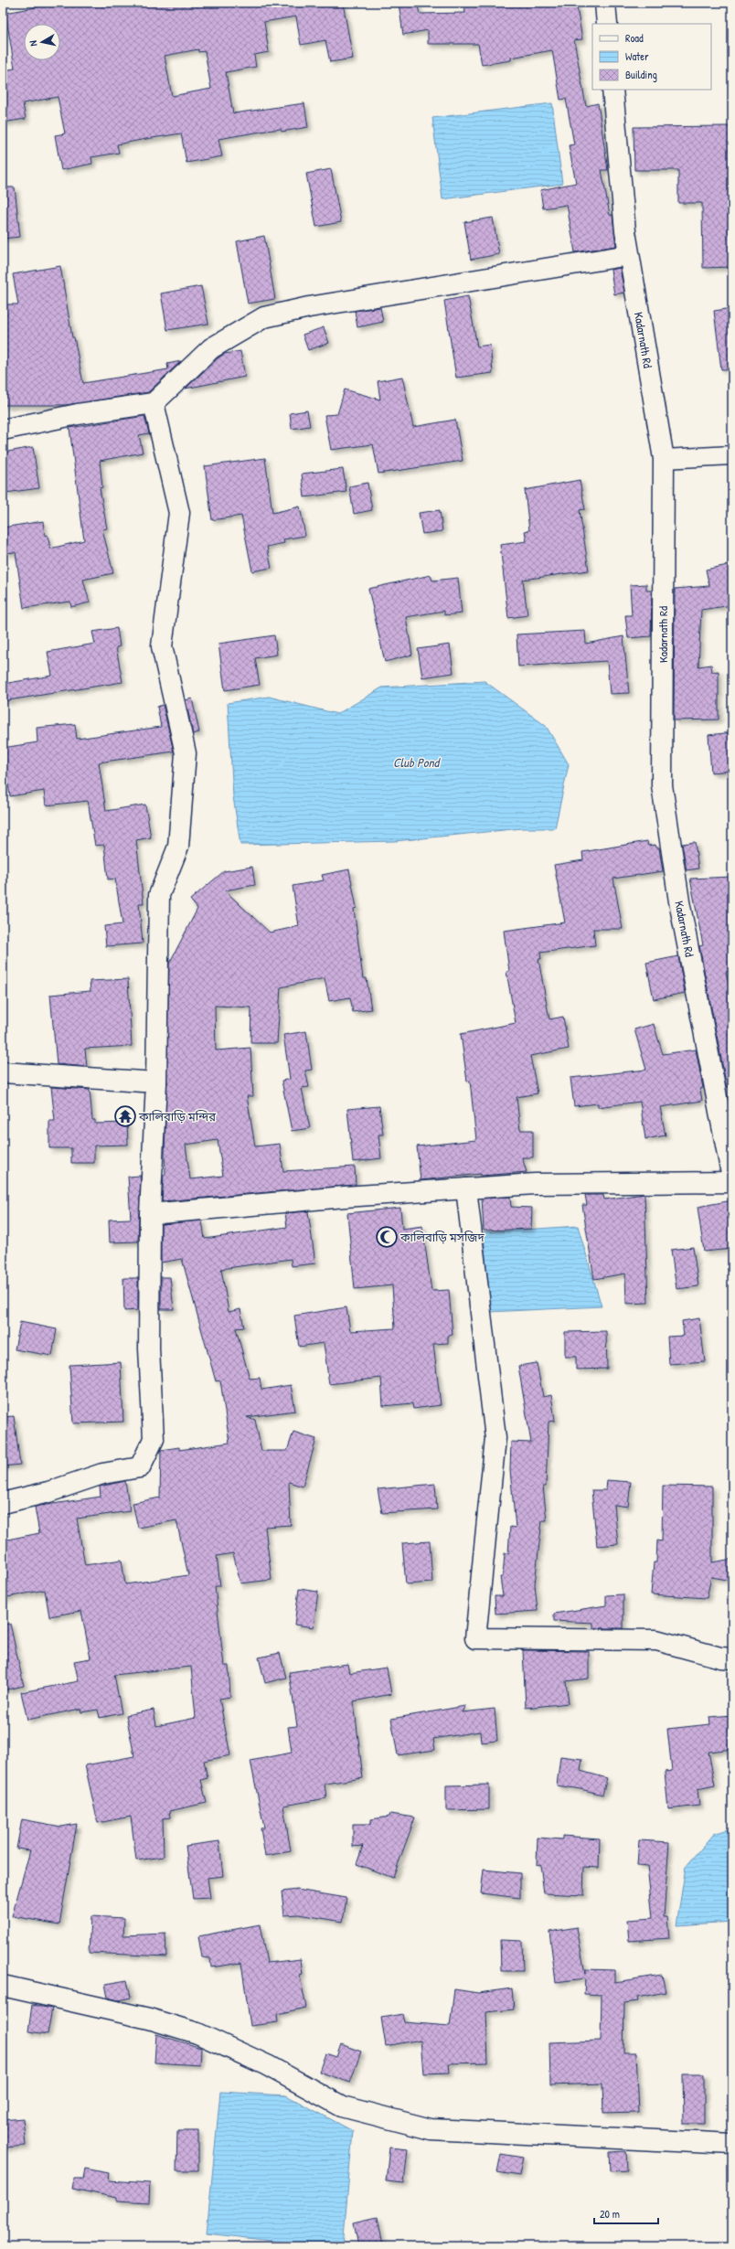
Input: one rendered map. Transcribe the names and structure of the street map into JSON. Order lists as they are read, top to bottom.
{
  "streets": {
    "street": ["Kadarnath Rd"]
  },
  "water": ["Club Pond"],
  "places": {
    "temple": ["কালিবাড়ি মন্দির"],
    "mosque": ["কালিবাড়ি মসজিদ"]
  },
  "legend": ["Road", "Water", "Building"],
  "scale_bar": "20 m",
  "north": "left"
}
